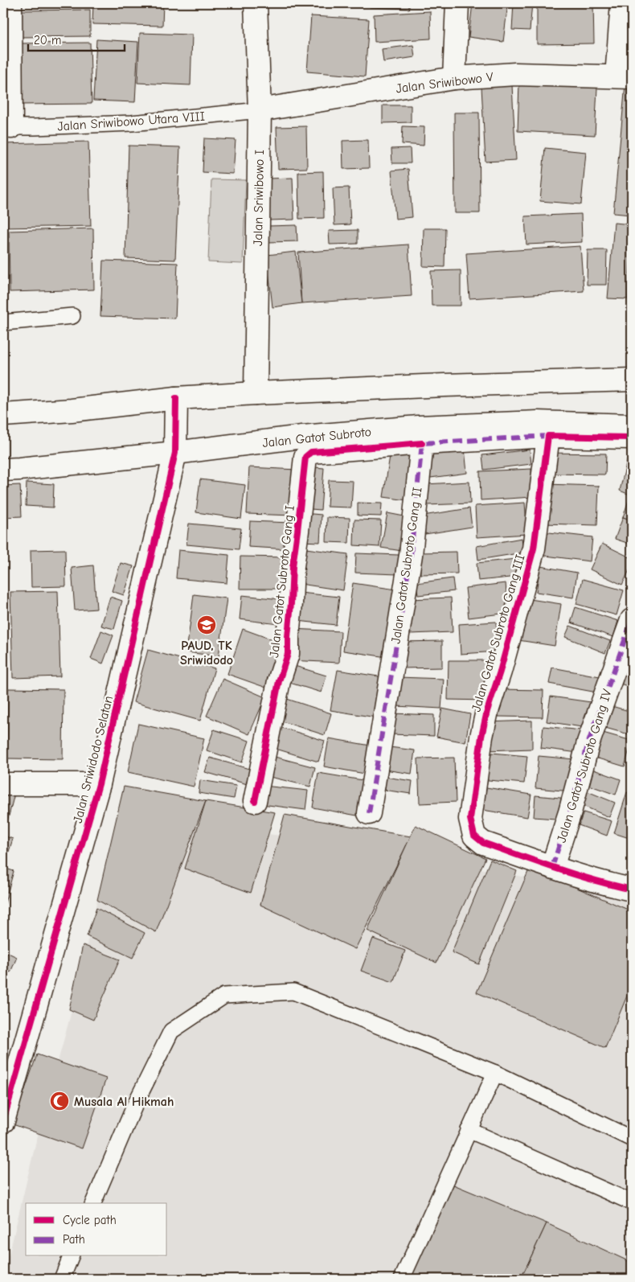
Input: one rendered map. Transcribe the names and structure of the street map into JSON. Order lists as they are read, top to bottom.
{
  "streets": {
    "street": [
      "Jalan Sriwibowo V",
      "Jalan Sriwibowo I",
      "Jalan Gatot Subroto",
      "Jalan Gatot Subroto Gang II",
      "Jalan Gatot Subroto Gang I",
      "Jalan Gatot Subroto Gang III",
      "Jalan Sriwidodo Selatan",
      "Jalan Gatot Subroto Gang IV"
    ],
    "lane": ["Jalan Sriwibowo Utara VIII"]
  },
  "crossings": [
    ["Jalan Sriwibowo V", "Jalan Sriwibowo Utara VIII"],
    ["Jalan Sriwibowo V", "Jalan Sriwibowo I"],
    ["Jalan Sriwibowo Utara VIII", "Jalan Sriwibowo I"],
    ["Jalan Gatot Subroto", "Jalan Sriwidodo Selatan"],
    ["Jalan Gatot Subroto Gang II", "Jalan Gatot Subroto Gang I"],
    ["Jalan Gatot Subroto Gang III", "Jalan Gatot Subroto Gang IV"]
  ],
  "places": {
    "school or university": ["PAUD, TK Sriwidodo"],
    "mosque": ["Musala Al Hikmah"]
  },
  "legend": ["Cycle path", "Path"],
  "scale_bar": "20 m"
}
